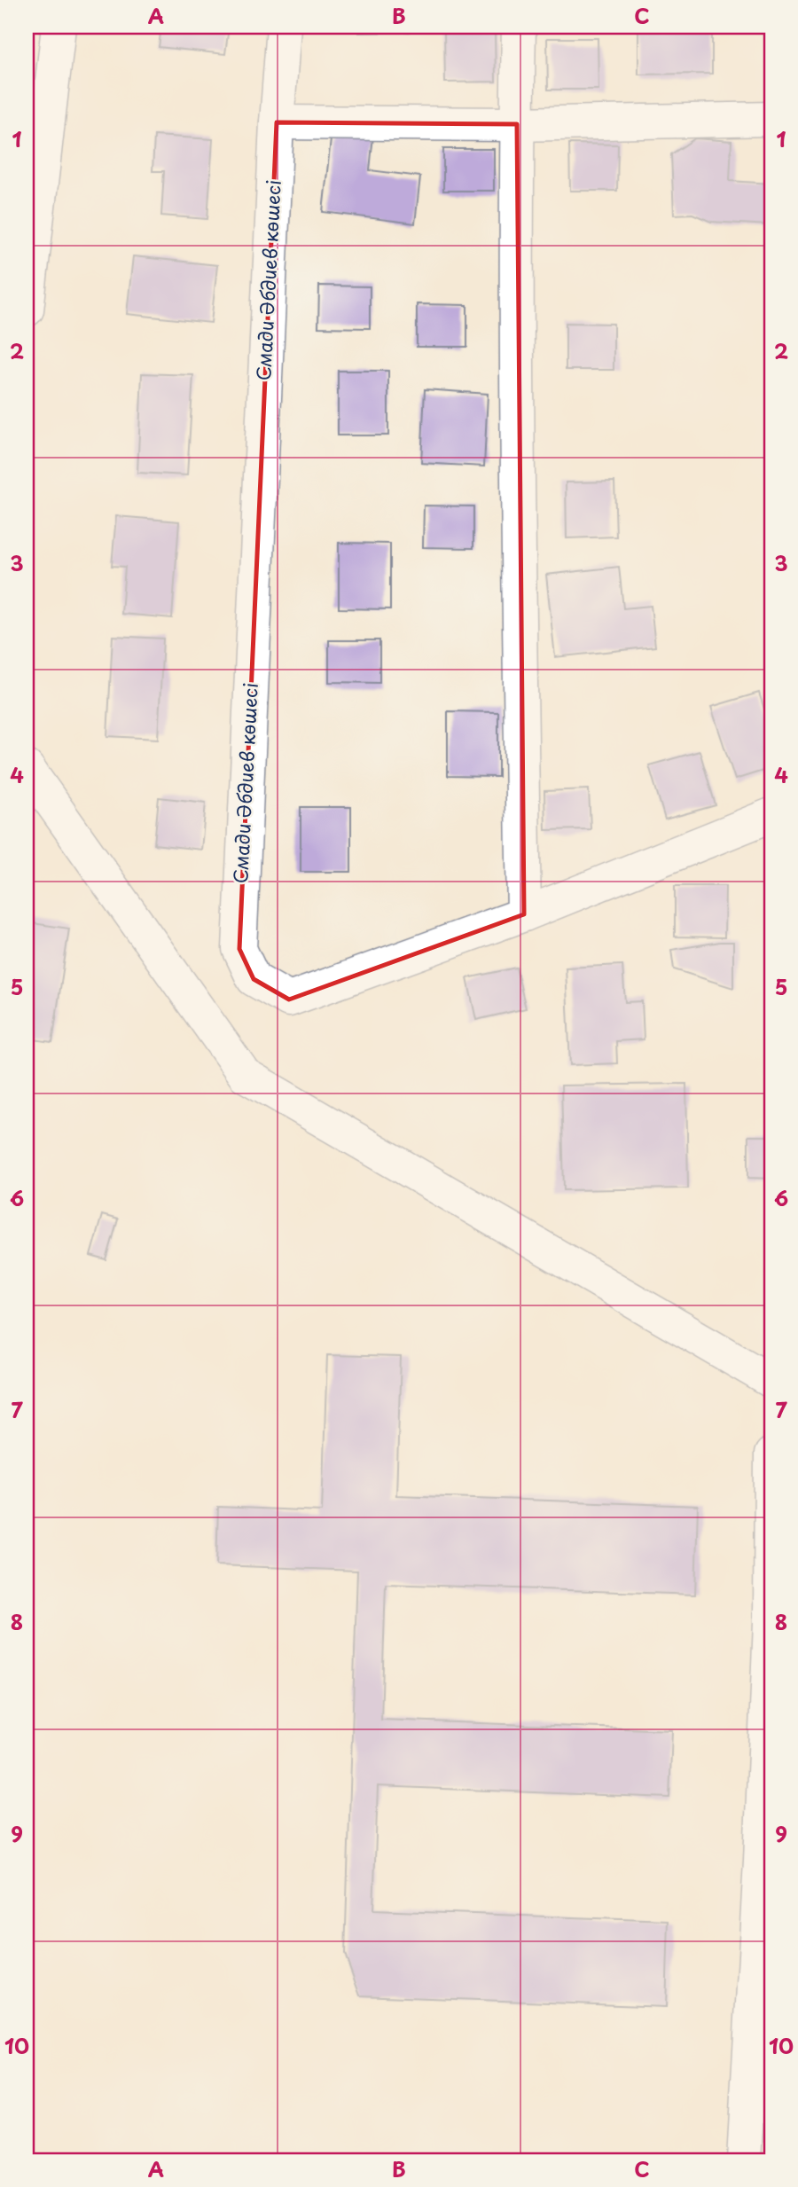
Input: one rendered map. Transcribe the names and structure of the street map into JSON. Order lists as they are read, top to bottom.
{
  "streets": {
    "street": ["Смади Әбдиев көшесі"]
  },
  "grid": {
    "columns": ["A", "B", "C"],
    "rows": [
      "1",
      "2",
      "3",
      "4",
      "5",
      "6",
      "7",
      "8",
      "9",
      "10"
    ]
  }
}
